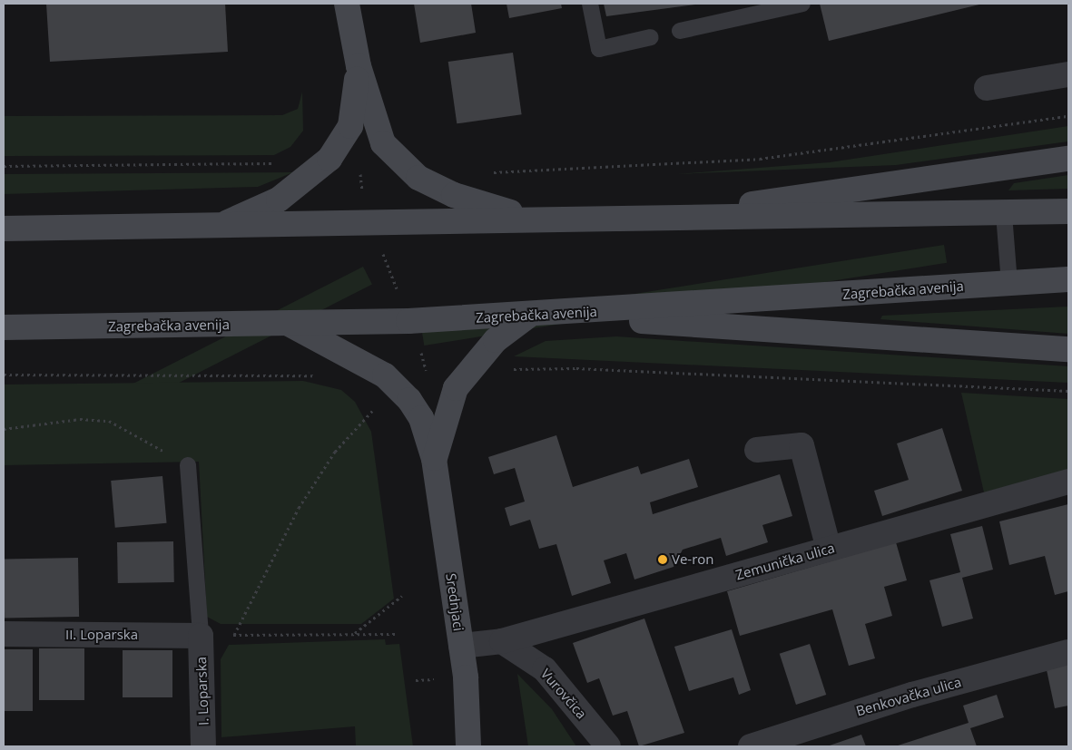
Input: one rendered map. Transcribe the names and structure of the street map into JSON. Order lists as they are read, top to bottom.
{
  "streets": {
    "main road": ["Zagrebačka avenija", "Srednjaci"],
    "street": [
      "Zemunička ulica",
      "II. Loparska",
      "I. Loparska",
      "Vurovčica",
      "Benkovačka ulica"
    ]
  },
  "crossings": [
    ["Zagrebačka avenija", "Srednjaci"],
    ["Zemunička ulica", "Vurovčica"],
    ["II. Loparska", "I. Loparska"]
  ],
  "places": ["Ve-ron"]
}
